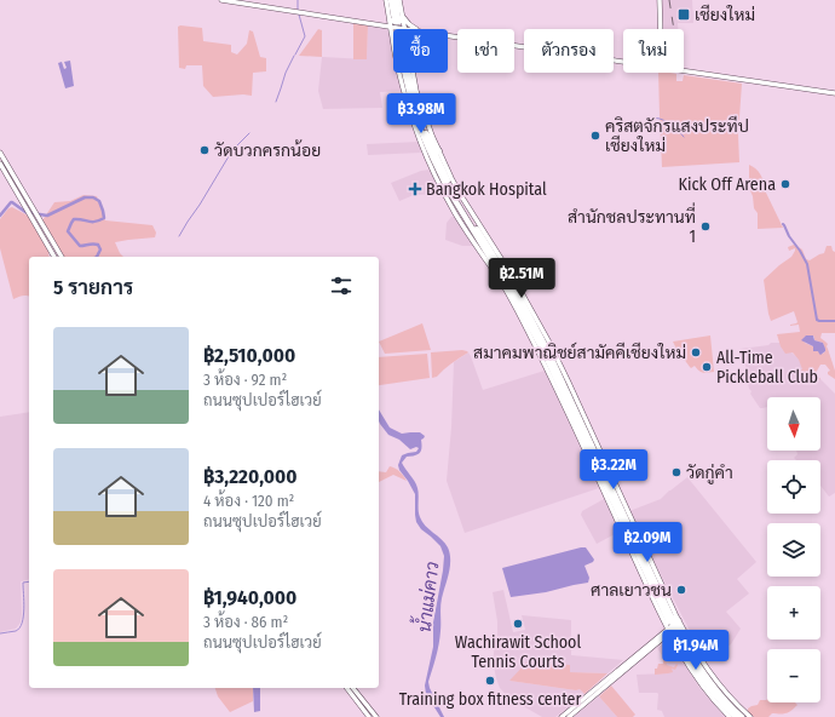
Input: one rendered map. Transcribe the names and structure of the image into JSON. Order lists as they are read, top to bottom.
{
  "water": ["น้ำแม่คาว"],
  "places": {
    "transit": ["เชียงใหม่"],
    "other": [
      "คริสตจักรแสงประทีป เชียงใหม่",
      "วัดบวกครกน้อย",
      "Kick Off Arena",
      "สำนักชลประทานที่ 1",
      "สมาคมพาณิชย์สามัคคีเชียงใหม่",
      "All-Time Pickleball Club",
      "วัดกู่คำ",
      "ศาลเยาวชน",
      "Wachirawit School Tennis Courts",
      "Training box fitness center"
    ],
    "health": ["Bangkok Hospital"]
  },
  "north": "bottom",
  "page": {
    "chip": [
      "ซื้อ",
      "เช่า",
      "ตัวกรอง",
      "ใหม่"
    ],
    "price": [
      "฿3.98M",
      "฿2.51M",
      "฿3.22M",
      "฿2.09M",
      "฿1.94M"
    ],
    "heading": "5 รายการ",
    "list": [
      {
        "name": "฿2,510,000",
        "note": "3 ห้อง · 92 m² · ถนนซุปเปอร์ไฮเวย์"
      },
      {
        "name": "฿3,220,000",
        "note": "4 ห้อง · 120 m² · ถนนซุปเปอร์ไฮเวย์"
      },
      {
        "name": "฿1,940,000",
        "note": "3 ห้อง · 86 m² · ถนนซุปเปอร์ไฮเวย์"
      }
    ],
    "map_buttons": ["+", "−"]
  }
}
